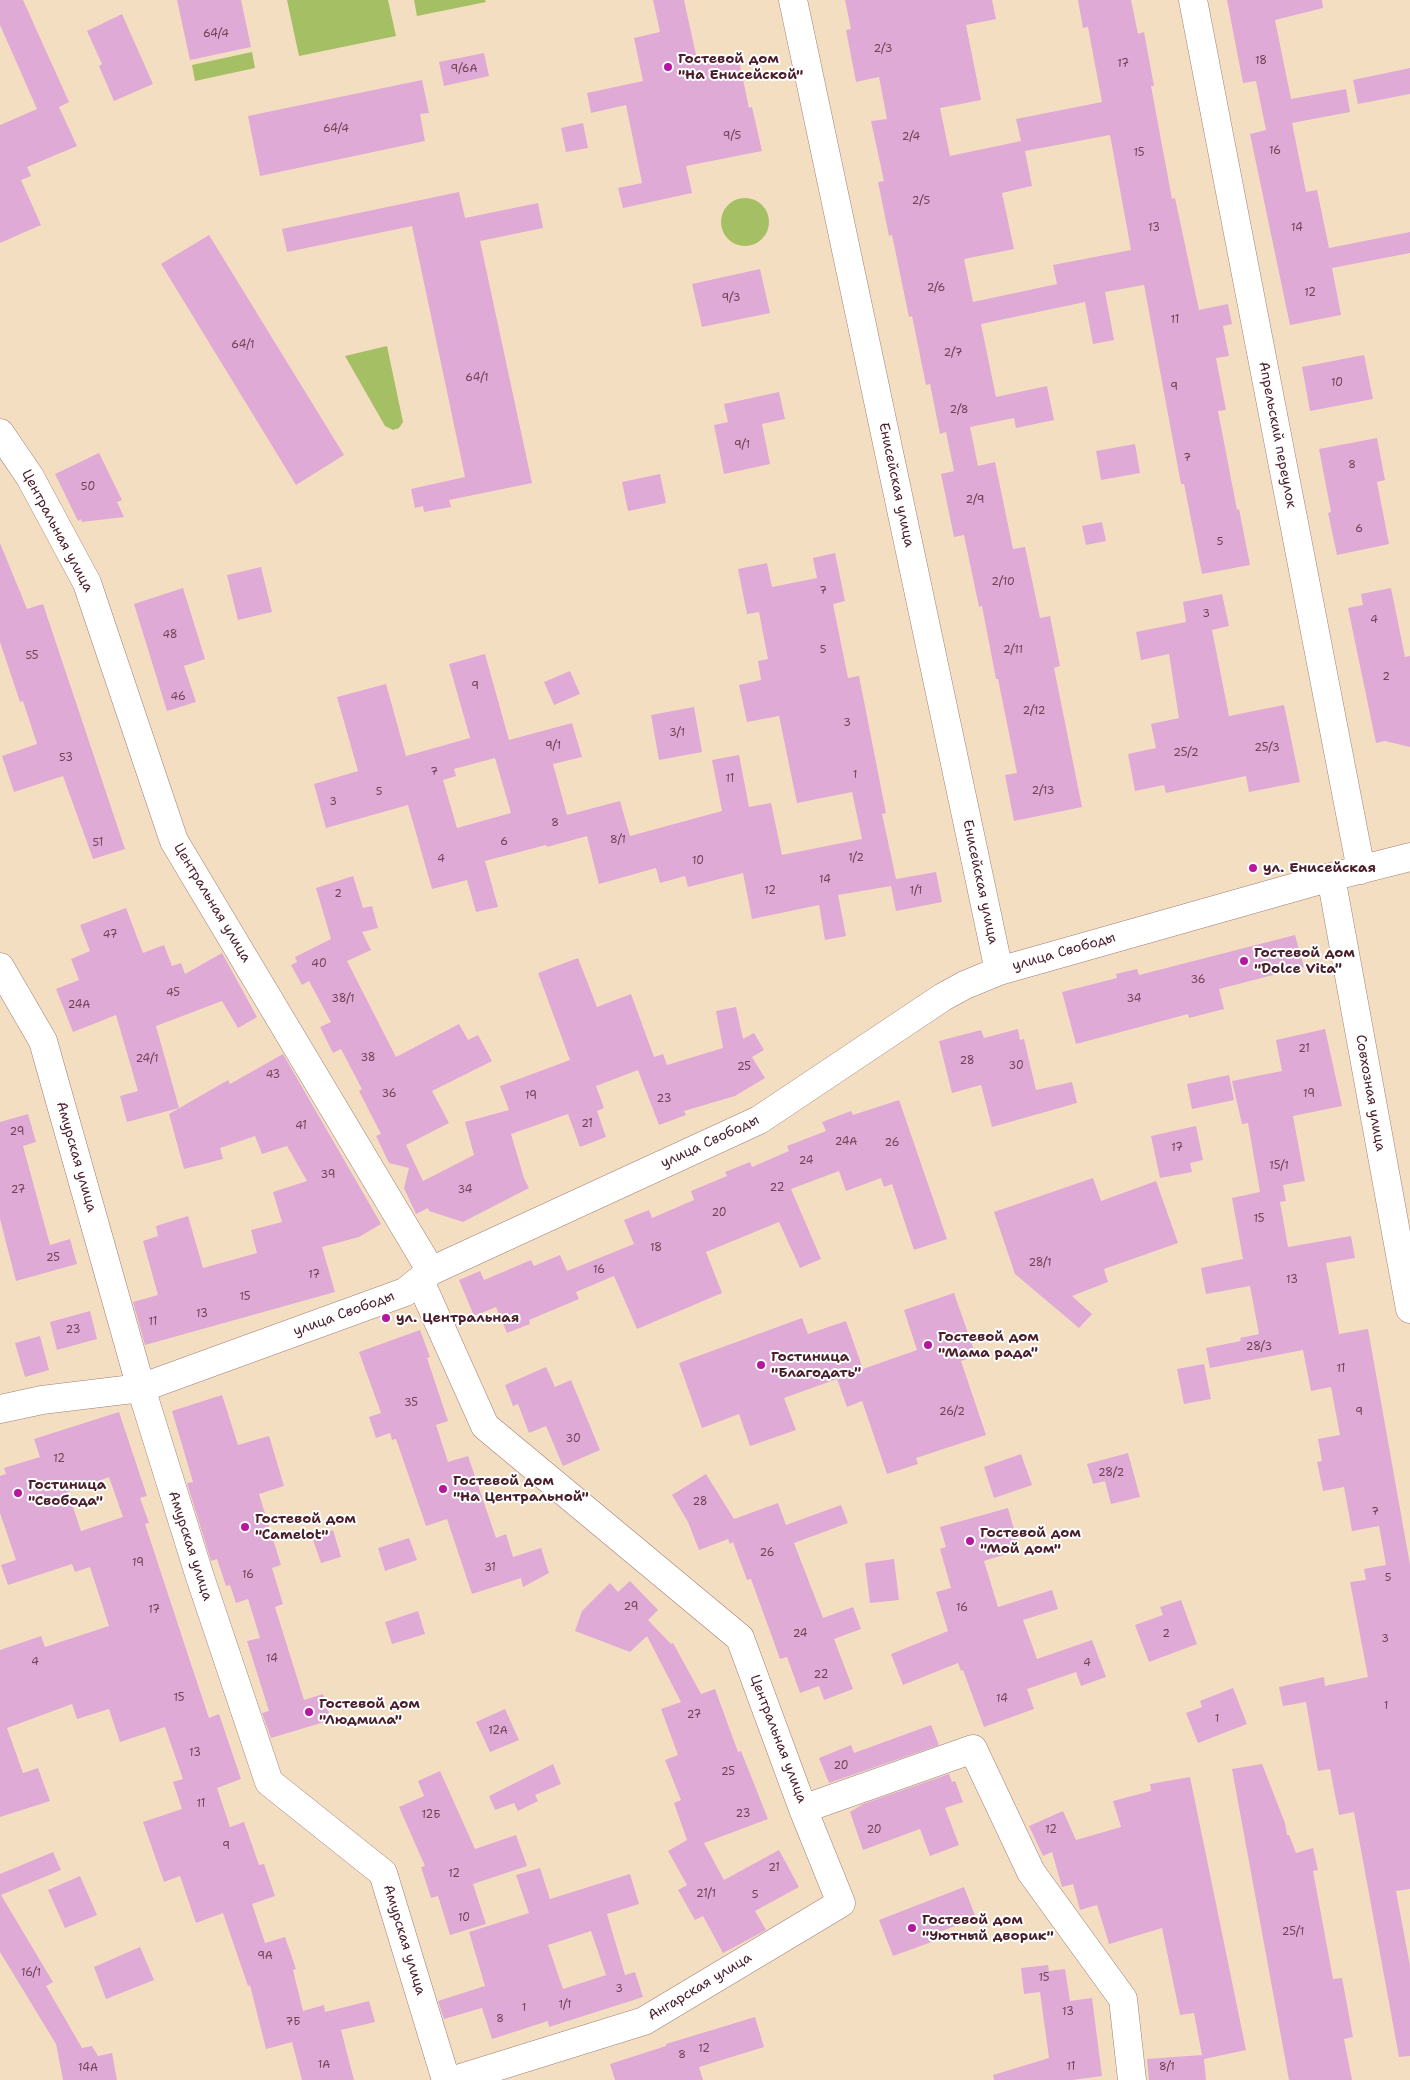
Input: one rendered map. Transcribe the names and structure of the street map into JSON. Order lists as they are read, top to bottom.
{
  "streets": {
    "street": [
      "Апрельский переулок",
      "Енисейская улица",
      "Центральная улица",
      "улица Свободы",
      "Совхозная улица",
      "Амурская улица",
      "Ангарская улица"
    ]
  },
  "crossings": [
    ["Апрельский переулок", "улица Свободы"],
    ["Енисейская улица", "улица Свободы"],
    ["Центральная улица", "улица Свободы"],
    ["Центральная улица", "Ангарская улица"],
    ["улица Свободы", "Совхозная улица"],
    ["улица Свободы", "Амурская улица"]
  ],
  "places": [
    "Гостевой дом \"На Енисейской\"",
    "ул. Енисейская",
    "Гостевой дом \"Dolce Vita\"",
    "ул. Центральная",
    "Гостевой дом \"Мама рада\"",
    "Гостиница \"Благодать\"",
    "Гостевой дом \"На Центральной\"",
    "Гостиница \"Свобода\"",
    "Гостевой дом \"Camelot\"",
    "Гостевой дом \"Мой дом\"",
    "Гостевой дом \"Людмила\"",
    "Гостевой дом \"Уютный дворик\""
  ],
  "house_numbers": [
    "64/4",
    "2/3",
    "18",
    "17",
    "9/6А",
    "64/4",
    "9/5",
    "2/4",
    "16",
    "15",
    "2/5",
    "13",
    "14",
    "2/6",
    "12",
    "9/3",
    "11",
    "64/1",
    "2/7",
    "64/1",
    "10",
    "9",
    "2/8",
    "9/1",
    "7",
    "8",
    "50",
    "2/9",
    "6",
    "5",
    "2/10",
    "7",
    "3",
    "4",
    "48",
    "5",
    "2/11",
    "55",
    "2",
    "9",
    "46",
    "2/12",
    "3",
    "3/1",
    "9/1",
    "25/3",
    "25/2",
    "53",
    "7",
    "1",
    "11",
    "2/13",
    "5",
    "3",
    "8",
    "8/1",
    "6",
    "51",
    "1/2",
    "4",
    "10",
    "14",
    "12",
    "1/1",
    "2",
    "47",
    "40",
    "36",
    "45",
    "38/1",
    "34",
    "24А",
    "21",
    "38",
    "24/1",
    "28",
    "30",
    "25",
    "43",
    "36",
    "19",
    "19",
    "23",
    "21",
    "41",
    "29",
    "24А",
    "26",
    "17",
    "24",
    "15/1",
    "39",
    "22",
    "27",
    "34",
    "20",
    "15",
    "18",
    "25",
    "28/1",
    "16",
    "17",
    "13",
    "15",
    "13",
    "11",
    "23",
    "28/3",
    "11",
    "35",
    "26/2",
    "9",
    "30",
    "12",
    "28/2",
    "28",
    "7",
    "26",
    "19",
    "31",
    "16",
    "5",
    "29",
    "16",
    "17",
    "24",
    "2",
    "3",
    "14",
    "4",
    "4",
    "22",
    "15",
    "14",
    "1",
    "27",
    "1",
    "12А",
    "13",
    "20",
    "25",
    "11",
    "23",
    "12Б",
    "20",
    "12",
    "9",
    "21",
    "12",
    "21/1",
    "5",
    "10",
    "25/1",
    "9А",
    "16/1",
    "15",
    "3",
    "1/1",
    "1",
    "13",
    "8",
    "7Б",
    "12",
    "8",
    "1А",
    "11",
    "8/1",
    "14А"
  ]
}
